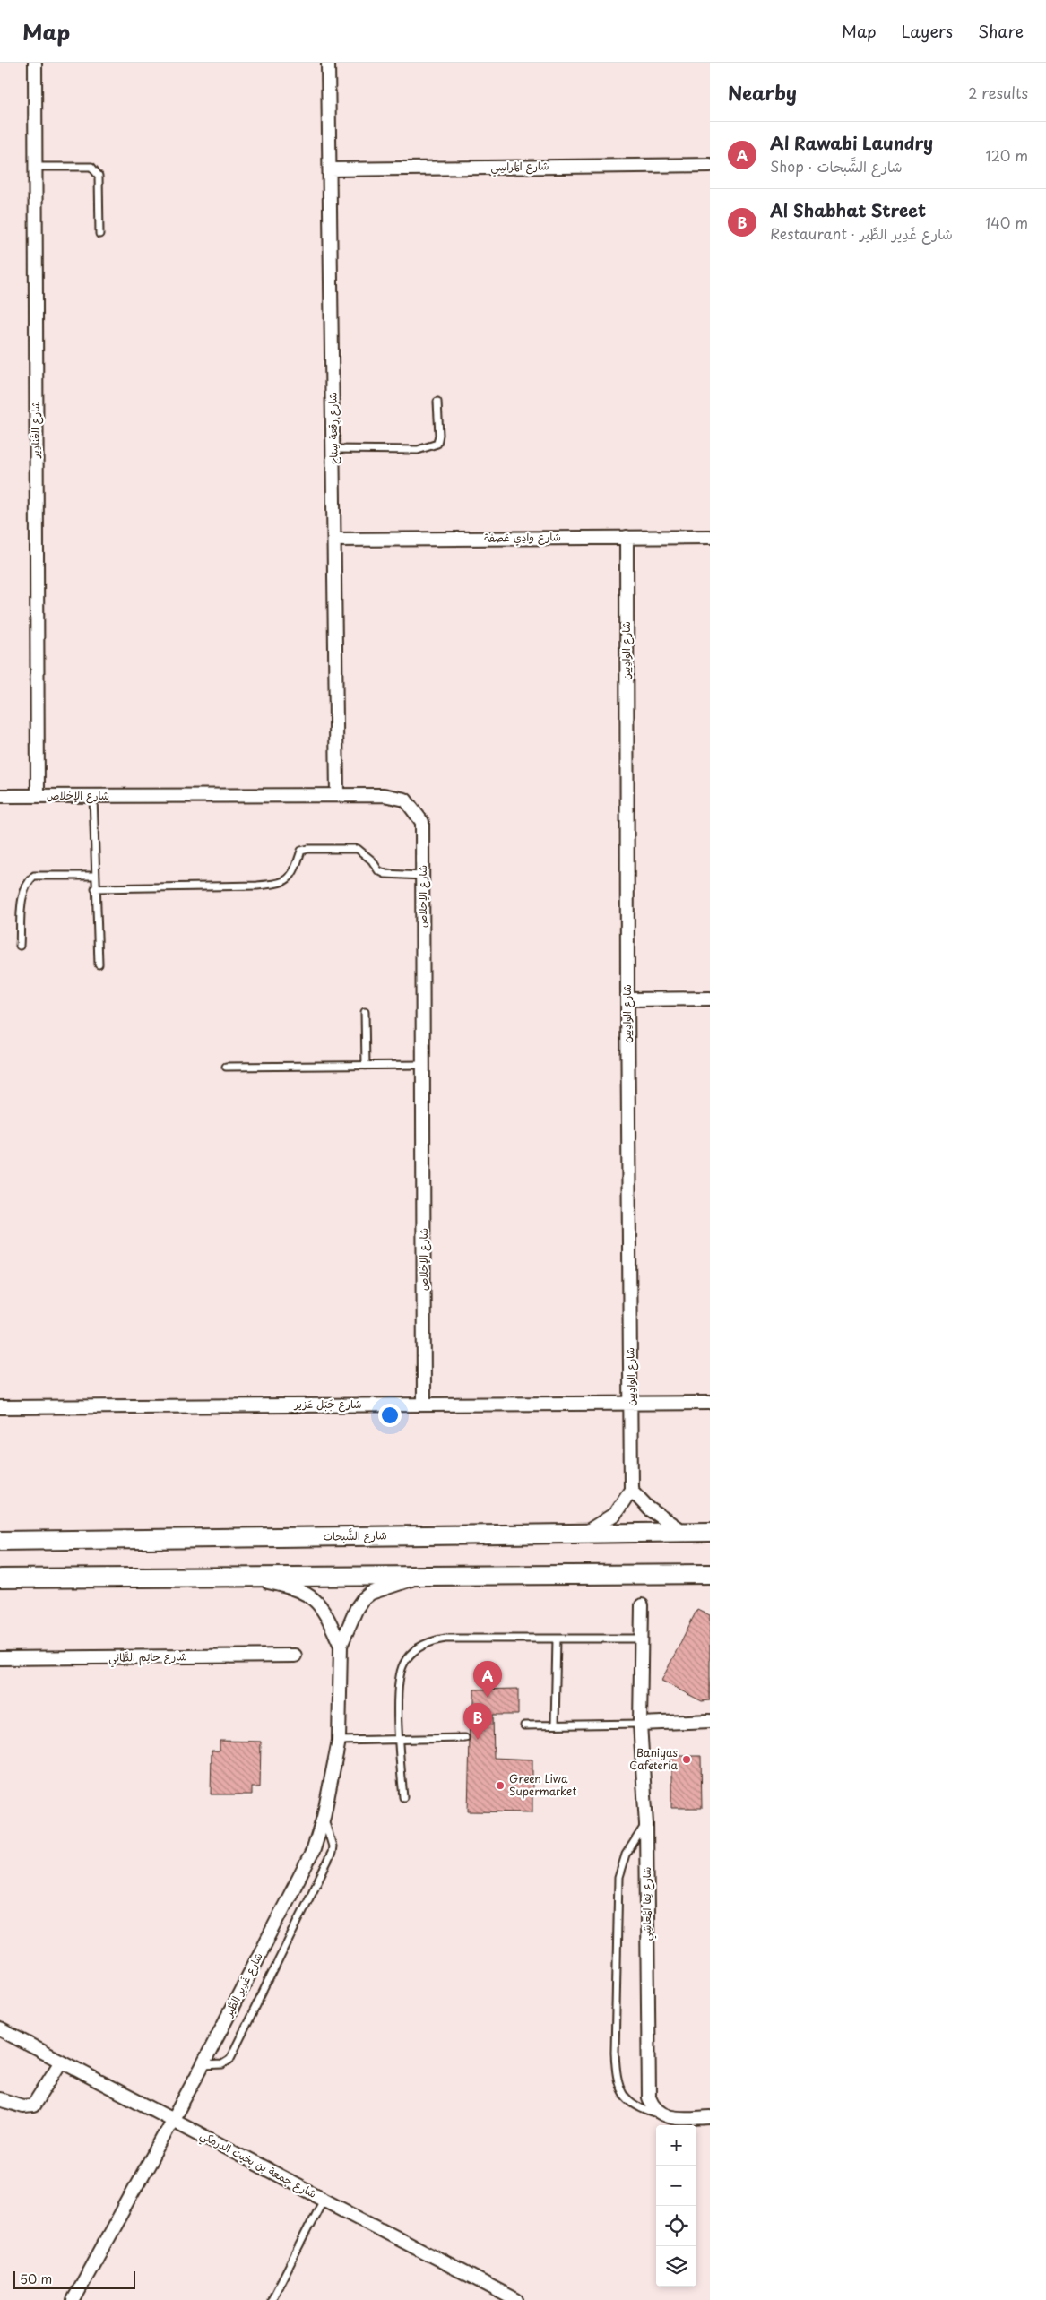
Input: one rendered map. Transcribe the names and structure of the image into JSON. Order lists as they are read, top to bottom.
{
  "streets": {
    "street": [
      "شارع المَراسِي",
      "شارع رِقعة سِناح",
      "شارع الغَنادِير",
      "شارع وادِي عَصفة",
      "شارع الوادِيين",
      "شارع الإخلاص",
      "شارع جَبَل عَزير",
      "شارع الشَّبحات",
      "شارع حاتِم الطَّائي",
      "شارع نِقا المَعاشِي",
      "شارع غَدِير الطَّير",
      "شارع جمعة بن بخيت الدرمكي"
    ]
  },
  "crossings": [
    ["شارع المَراسِي", "شارع رِقعة سِناح"],
    ["شارع رِقعة سِناح", "شارع وادِي عَصفة"],
    ["شارع رِقعة سِناح", "شارع الإخلاص"],
    ["شارع الغَنادِير", "شارع الإخلاص"],
    ["شارع وادِي عَصفة", "شارع الوادِيين"],
    ["شارع الوادِيين", "شارع جَبَل عَزير"],
    ["شارع الإخلاص", "شارع جَبَل عَزير"],
    ["شارع غَدِير الطَّير", "شارع جمعة بن بخيت الدرمكي"]
  ],
  "places": ["Baniyas Cafeteria", "Green Liwa Supermarket"],
  "scale_bar": "50 m",
  "page": {
    "header": "Map",
    "nav": ["Map", "Layers", "Share"],
    "heading": ["Nearby", "2 results"],
    "list": [
      {
        "mark": "A",
        "name": "Al Rawabi Laundry",
        "note": "Shop · شارع الشَّبحات",
        "value": "120 m"
      },
      {
        "mark": "B",
        "name": "Al Shabhat Street",
        "note": "Restaurant · شارع غَدِير الطَّير",
        "value": "140 m"
      }
    ],
    "pins": ["A", "B"],
    "map_buttons": ["+", "−"],
    "scale": "50 m"
  }
}
